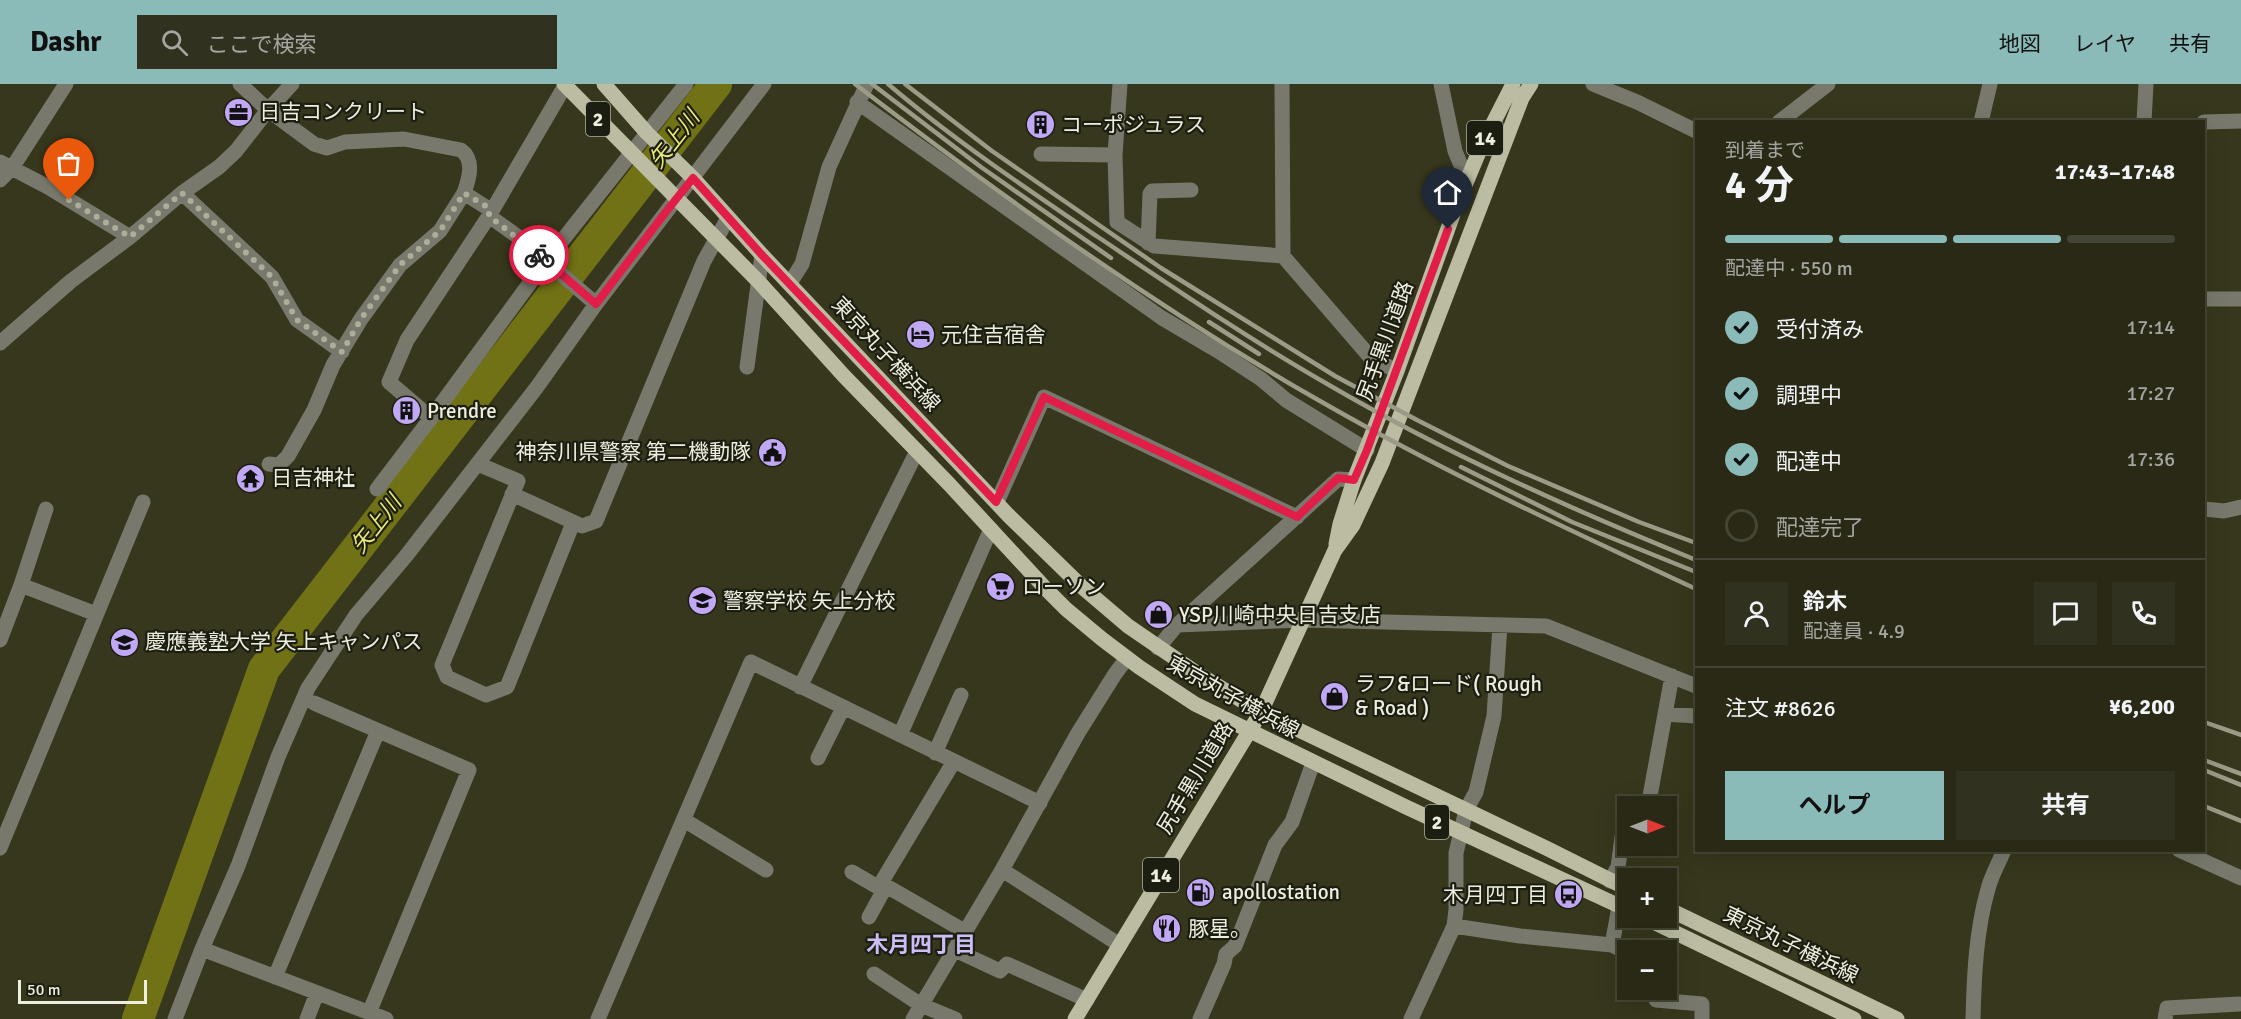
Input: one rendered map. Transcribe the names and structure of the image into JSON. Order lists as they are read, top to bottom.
{
  "streets": {
    "main road": [
      "2",
      "14",
      "尻手黒川道路",
      "東京丸子横浜線"
    ]
  },
  "crossings": [
    ["尻手黒川道路", "東京丸子横浜線"]
  ],
  "districts": ["木月四丁目"],
  "water": ["矢上川"],
  "places": {
    "office": ["日吉コンクリート"],
    "building": ["コーポジュラス", "Prendre"],
    "hotel": ["元住吉宿舎"],
    "public building": ["神奈川県警察 第二機動隊"],
    "temple": ["日吉神社"],
    "supermarket": ["ローソン"],
    "school or university": ["警察学校 矢上分校", "慶應義塾大学 矢上キャンパス"],
    "shop": ["YSP川崎中央日吉支店", "ラフ&ロード( Rough & Road )"],
    "fuel station": ["apollostation"],
    "bus stop": ["木月四丁目"],
    "restaurant": ["豚星。"]
  },
  "scale_bar": "50 m",
  "north": "right",
  "page": {
    "header": "Dashr",
    "search": "ここで検索",
    "nav": ["地図", "レイヤ", "共有"],
    "heading": ["4 分", "到着まで", "17:43–17:48"],
    "panel": [
      "鈴木",
      "配達員 · 4.9",
      "注文 #8626",
      "¥6,200"
    ],
    "bar": "配達中 · 550 m",
    "list": [
      ["受付済み", "17:14"],
      ["調理中", "17:27"],
      ["配達中", "17:36"],
      "配達完了"
    ],
    "buttons": ["ヘルプ", "共有"],
    "map_buttons": ["+", "−"],
    "scale": "50 m"
  }
}
